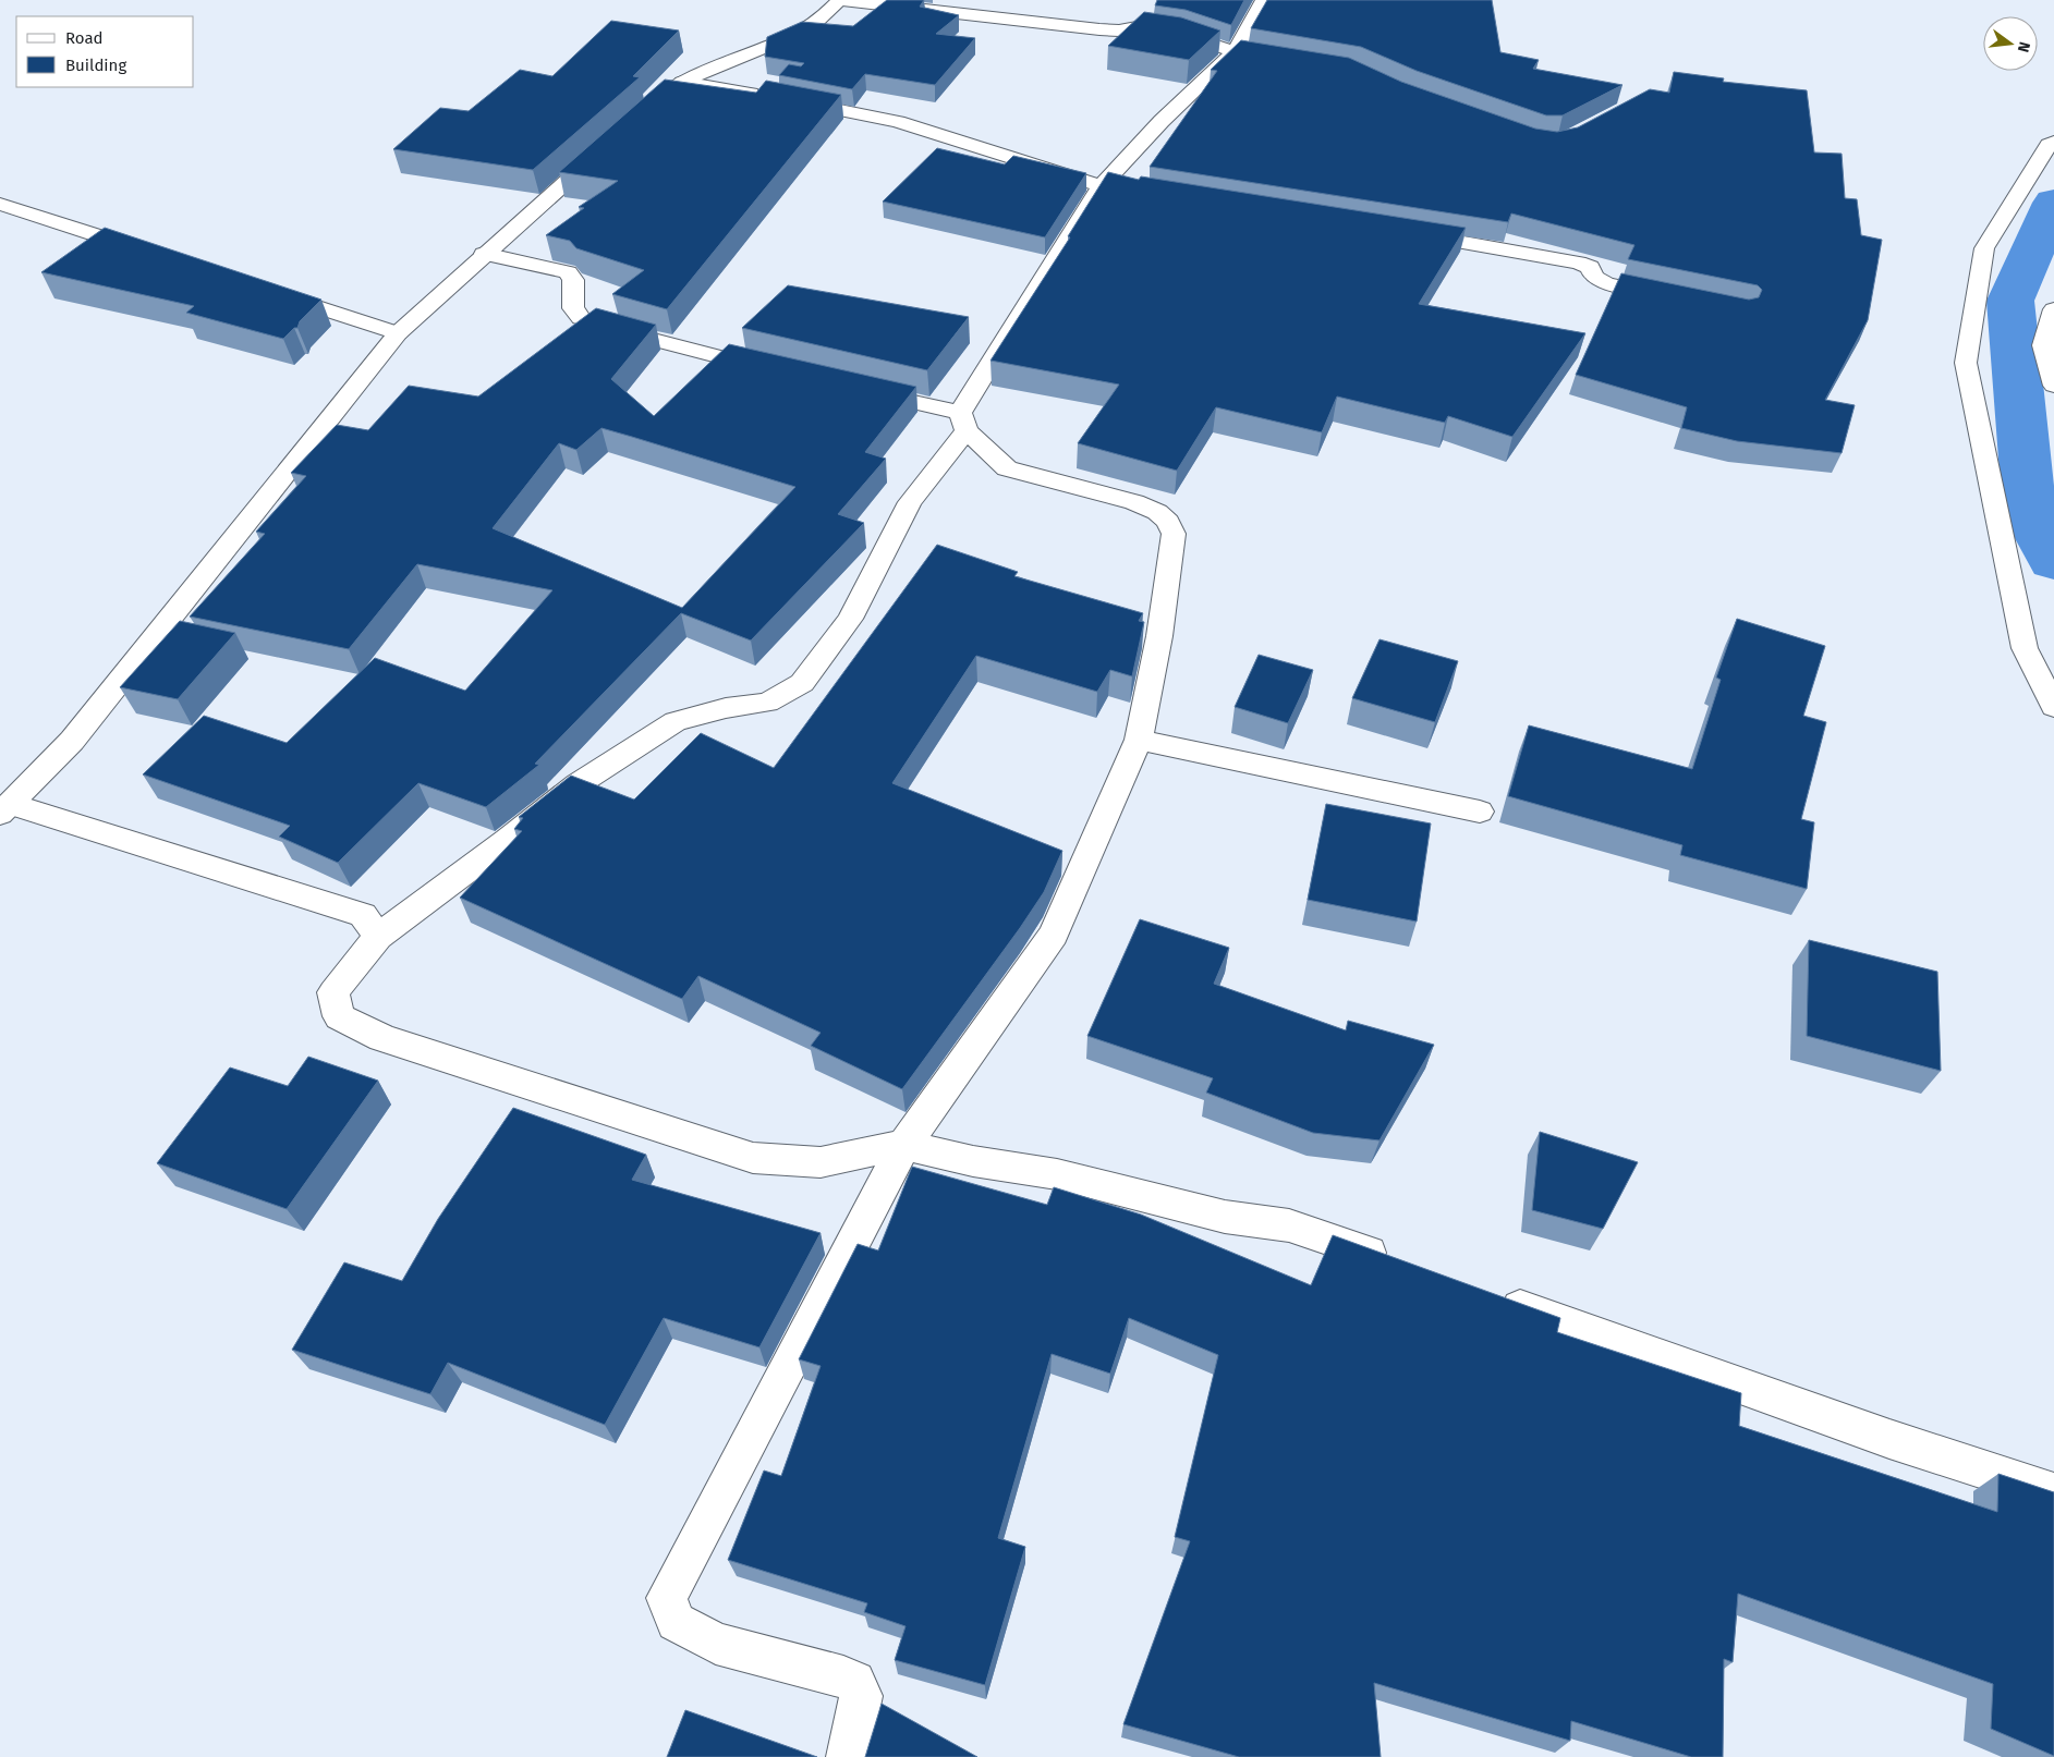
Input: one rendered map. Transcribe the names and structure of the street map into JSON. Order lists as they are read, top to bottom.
{
  "legend": ["Road", "Building"],
  "north": "right"
}
